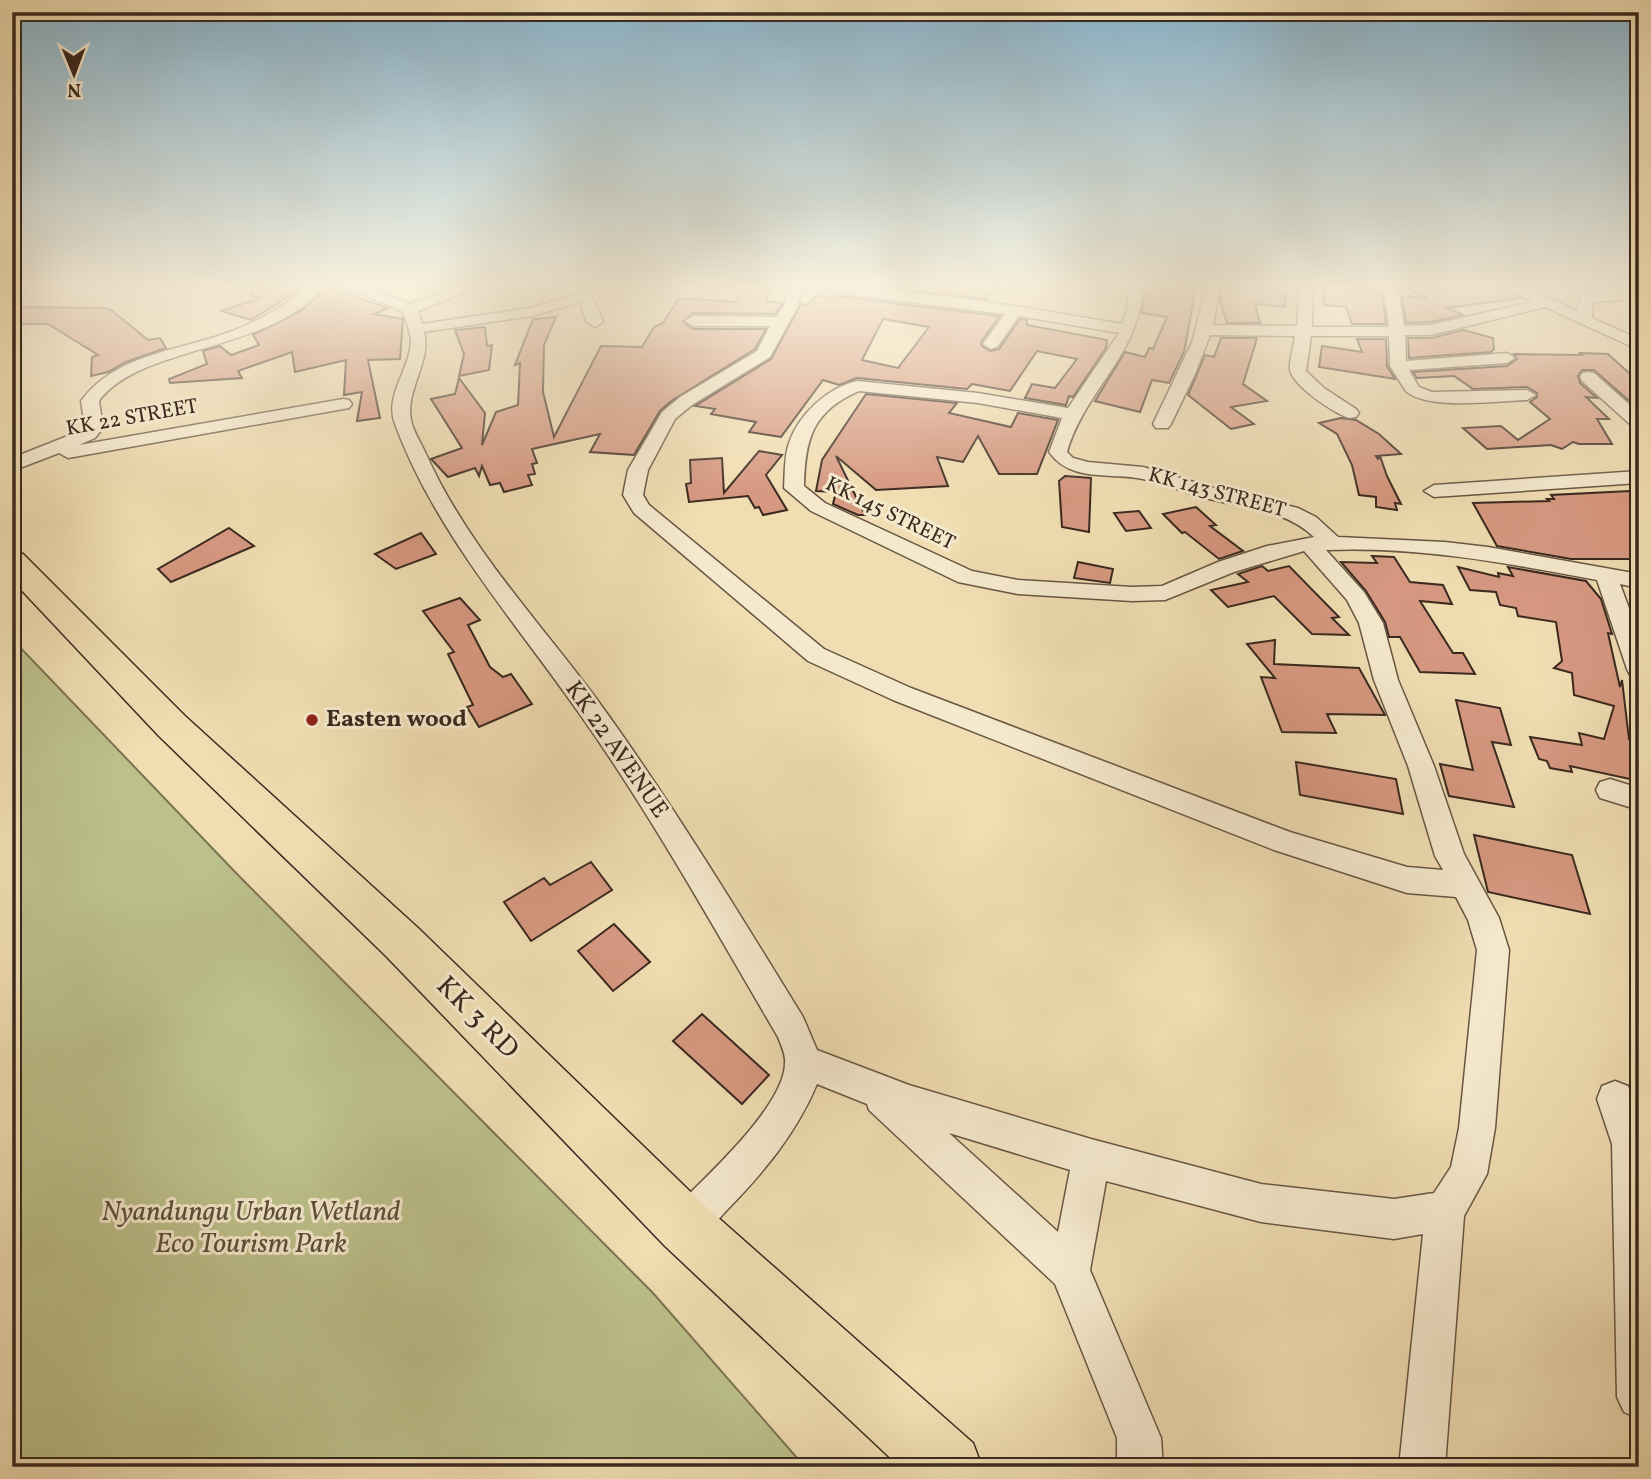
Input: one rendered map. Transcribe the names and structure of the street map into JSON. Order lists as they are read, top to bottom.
{
  "streets": {
    "highway": ["KK 3 RD"],
    "street": [
      "KK 22 STREET",
      "KK 143 STREET",
      "KK 145 STREET",
      "KK 22 AVENUE"
    ]
  },
  "crossings": [
    ["KK 143 STREET", "KK 145 STREET"]
  ],
  "parks": ["Nyandungu Urban Wetland Eco Tourism Park"],
  "places": ["Easten wood"],
  "north": "bottom"
}
